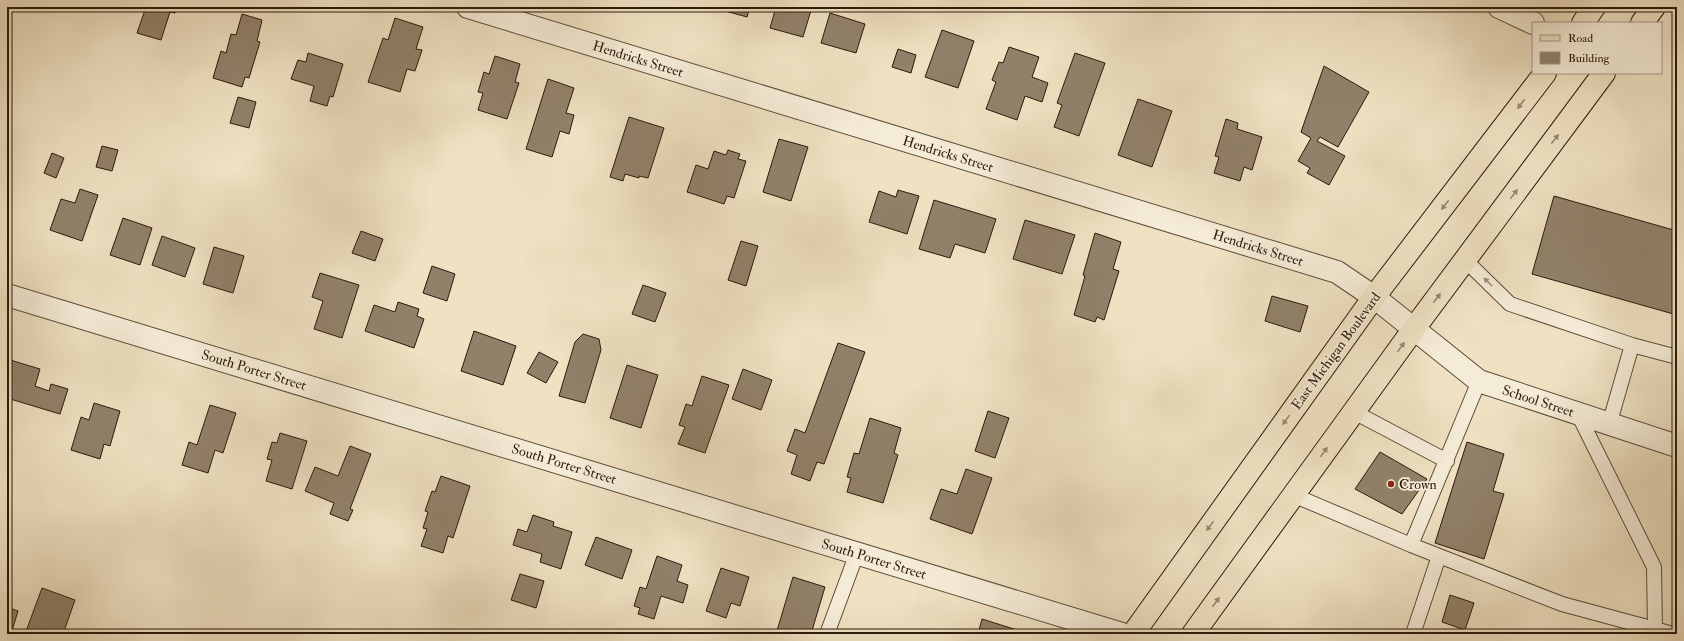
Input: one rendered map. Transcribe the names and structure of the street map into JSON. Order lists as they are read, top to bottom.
{
  "streets": {
    "main road": ["East Michigan Boulevard"],
    "street": ["Hendricks Street", "South Porter Street", "School Street"]
  },
  "crossings": [
    ["Hendricks Street", "East Michigan Boulevard"],
    ["Hendricks Street", "School Street"]
  ],
  "places": ["Crown"],
  "legend": ["Road", "Building"]
}
